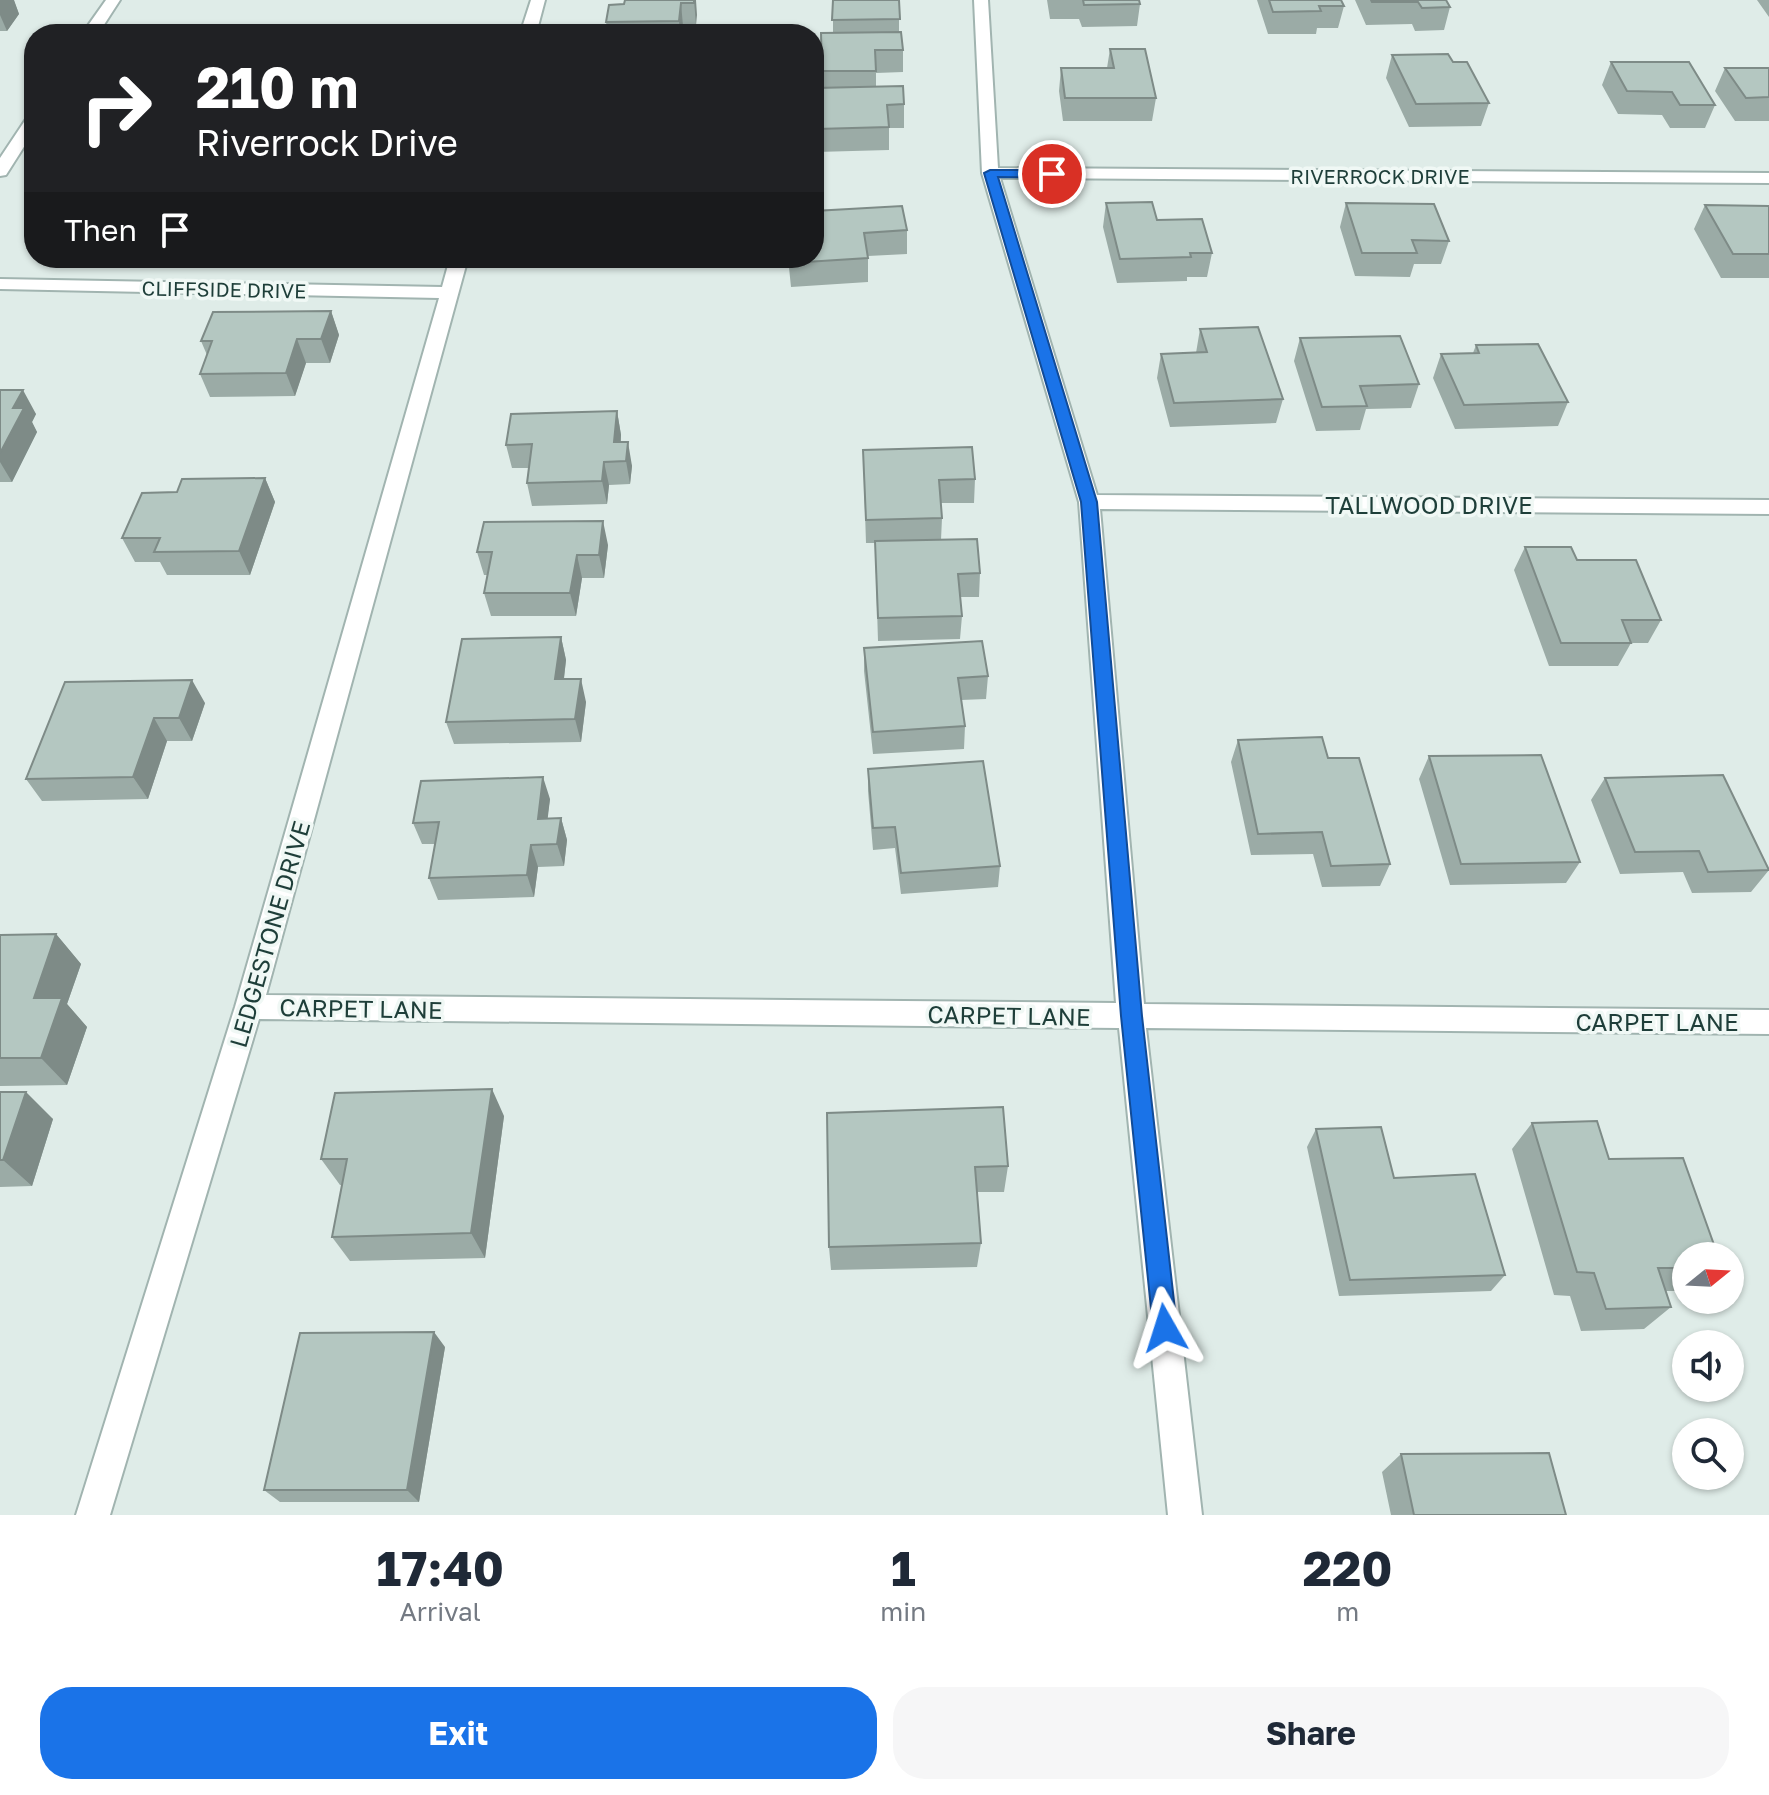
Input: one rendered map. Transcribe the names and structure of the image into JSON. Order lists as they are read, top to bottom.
{
  "streets": {
    "street": [
      "RIVERROCK DRIVE",
      "CLIFFSIDE DRIVE",
      "TALLWOOD DRIVE",
      "LEDGESTONE DRIVE",
      "CARPET LANE"
    ]
  },
  "crossings": [
    ["CLIFFSIDE DRIVE", "LEDGESTONE DRIVE"],
    ["LEDGESTONE DRIVE", "CARPET LANE"]
  ],
  "north": "right",
  "page": {
    "turn": ["210 m", "Riverrock Drive"],
    "then": "Then",
    "eta": [
      "17:40",
      "Arrival",
      "1",
      "min",
      "220",
      "m"
    ],
    "buttons": ["Exit", "Share"]
  }
}
